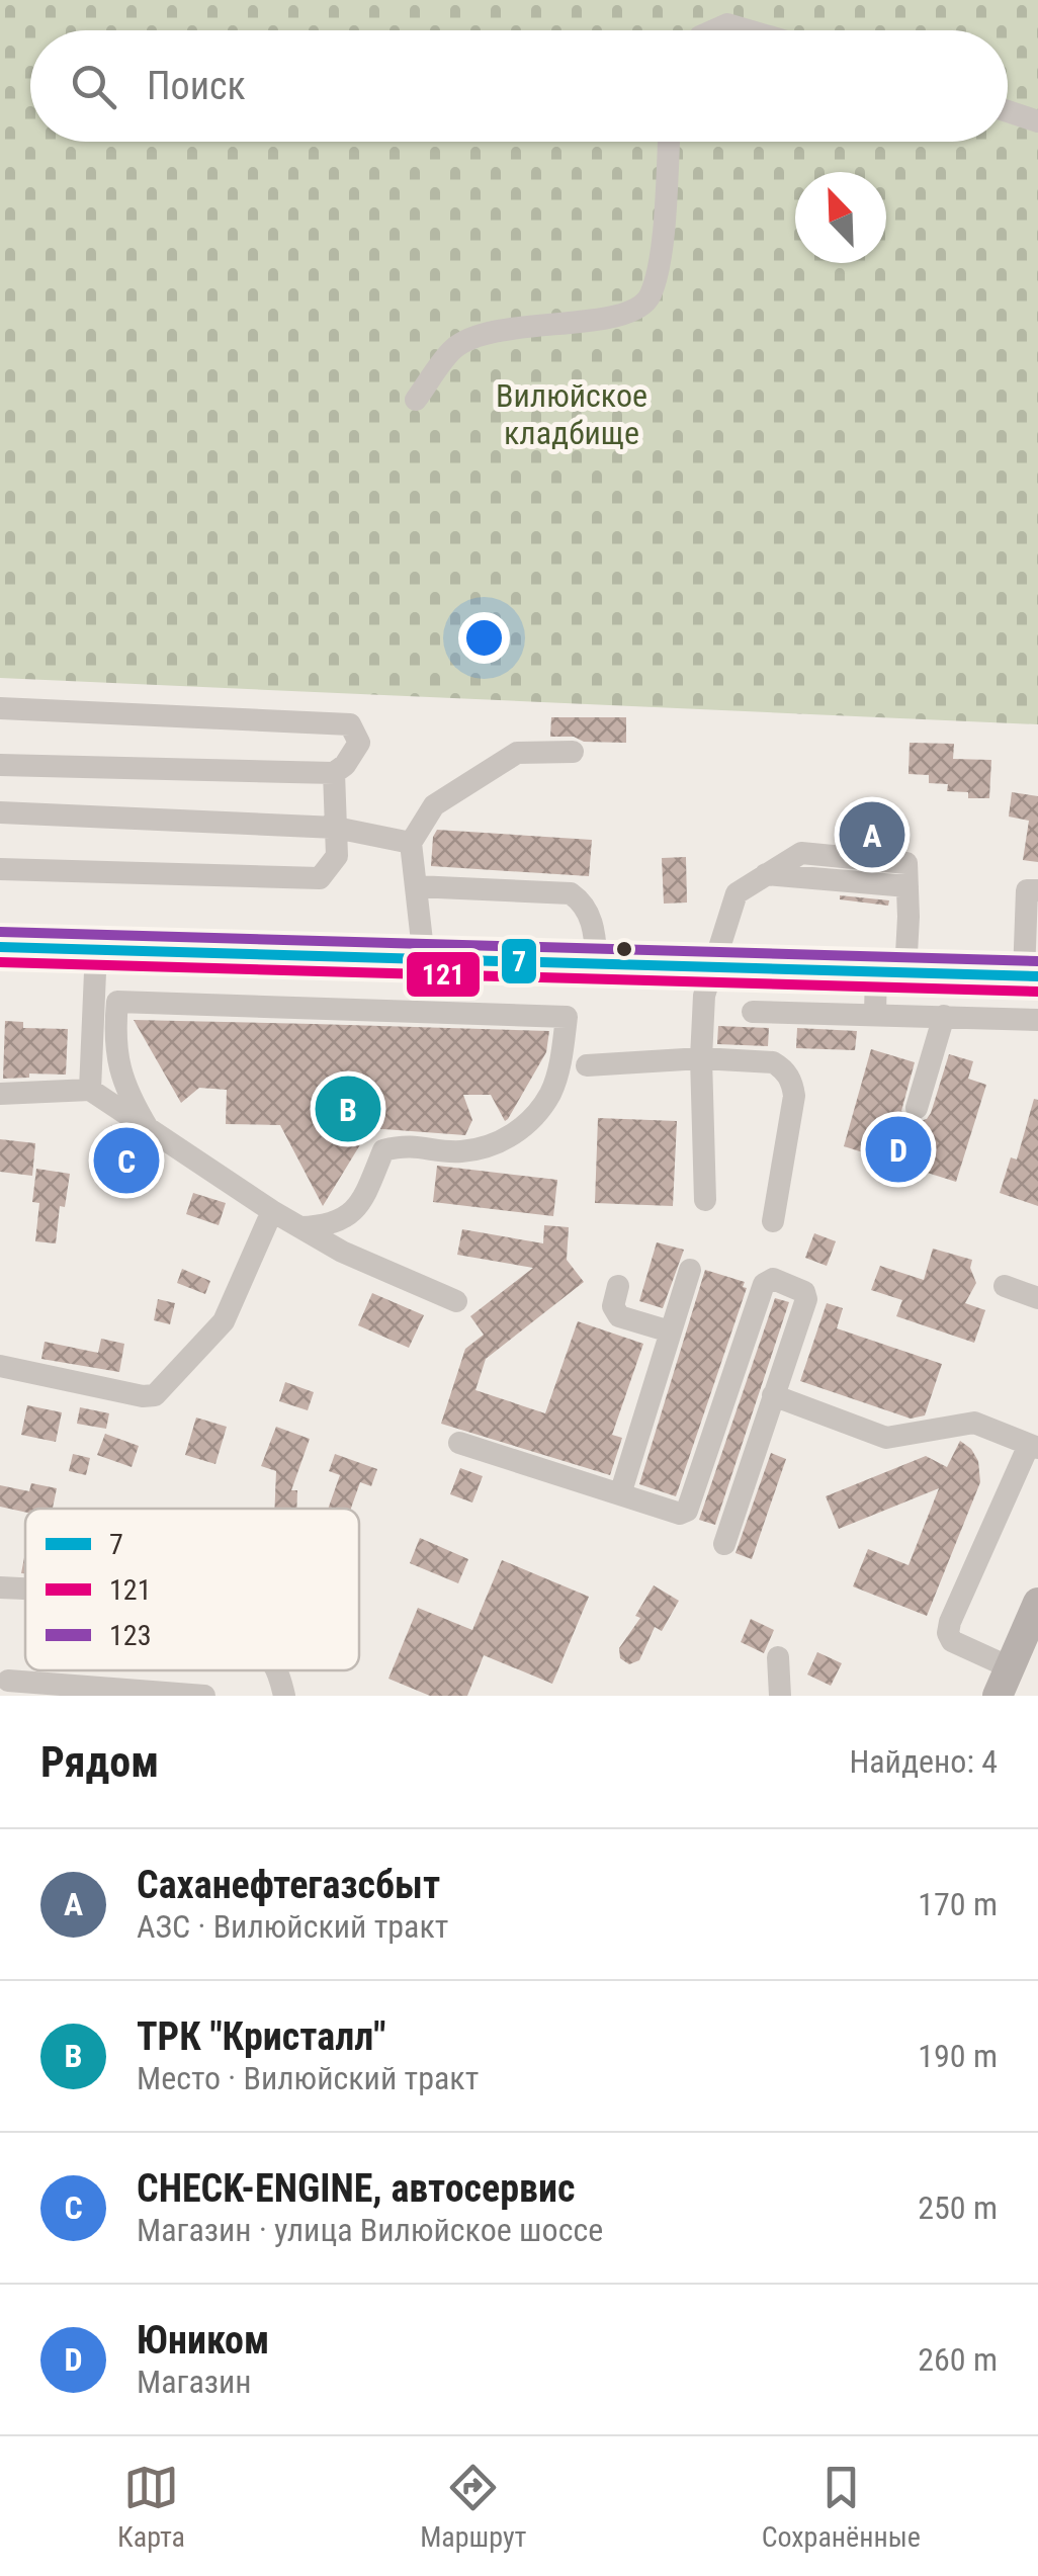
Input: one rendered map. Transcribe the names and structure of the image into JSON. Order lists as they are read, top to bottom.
{
  "parks": ["Вилюйское кладбище"],
  "lines": ["transit line 123", "transit line 7", "transit line 121"],
  "legend": ["7", "121", "123"],
  "north": "top left",
  "page": {
    "search": "Поиск",
    "pins": [
      "A",
      "B",
      "D",
      "C"
    ],
    "heading": ["Рядом", "Найдено: 4"],
    "list": [
      {
        "mark": "A",
        "name": "Саханефтегазсбыт",
        "note": "АЗС · Вилюйский тракт",
        "value": "170 m"
      },
      {
        "mark": "B",
        "name": "ТРК \"Кристалл\"",
        "note": "Место · Вилюйский тракт",
        "value": "190 m"
      },
      {
        "mark": "C",
        "name": "CHECK-ENGINE, автосервис",
        "note": "Магазин · улица Вилюйское шоссе",
        "value": "250 m"
      },
      {
        "mark": "D",
        "name": "Юником",
        "note": "Магазин",
        "value": "260 m"
      }
    ],
    "nav": ["Карта", "Маршрут", "Сохранённые"]
  }
}
